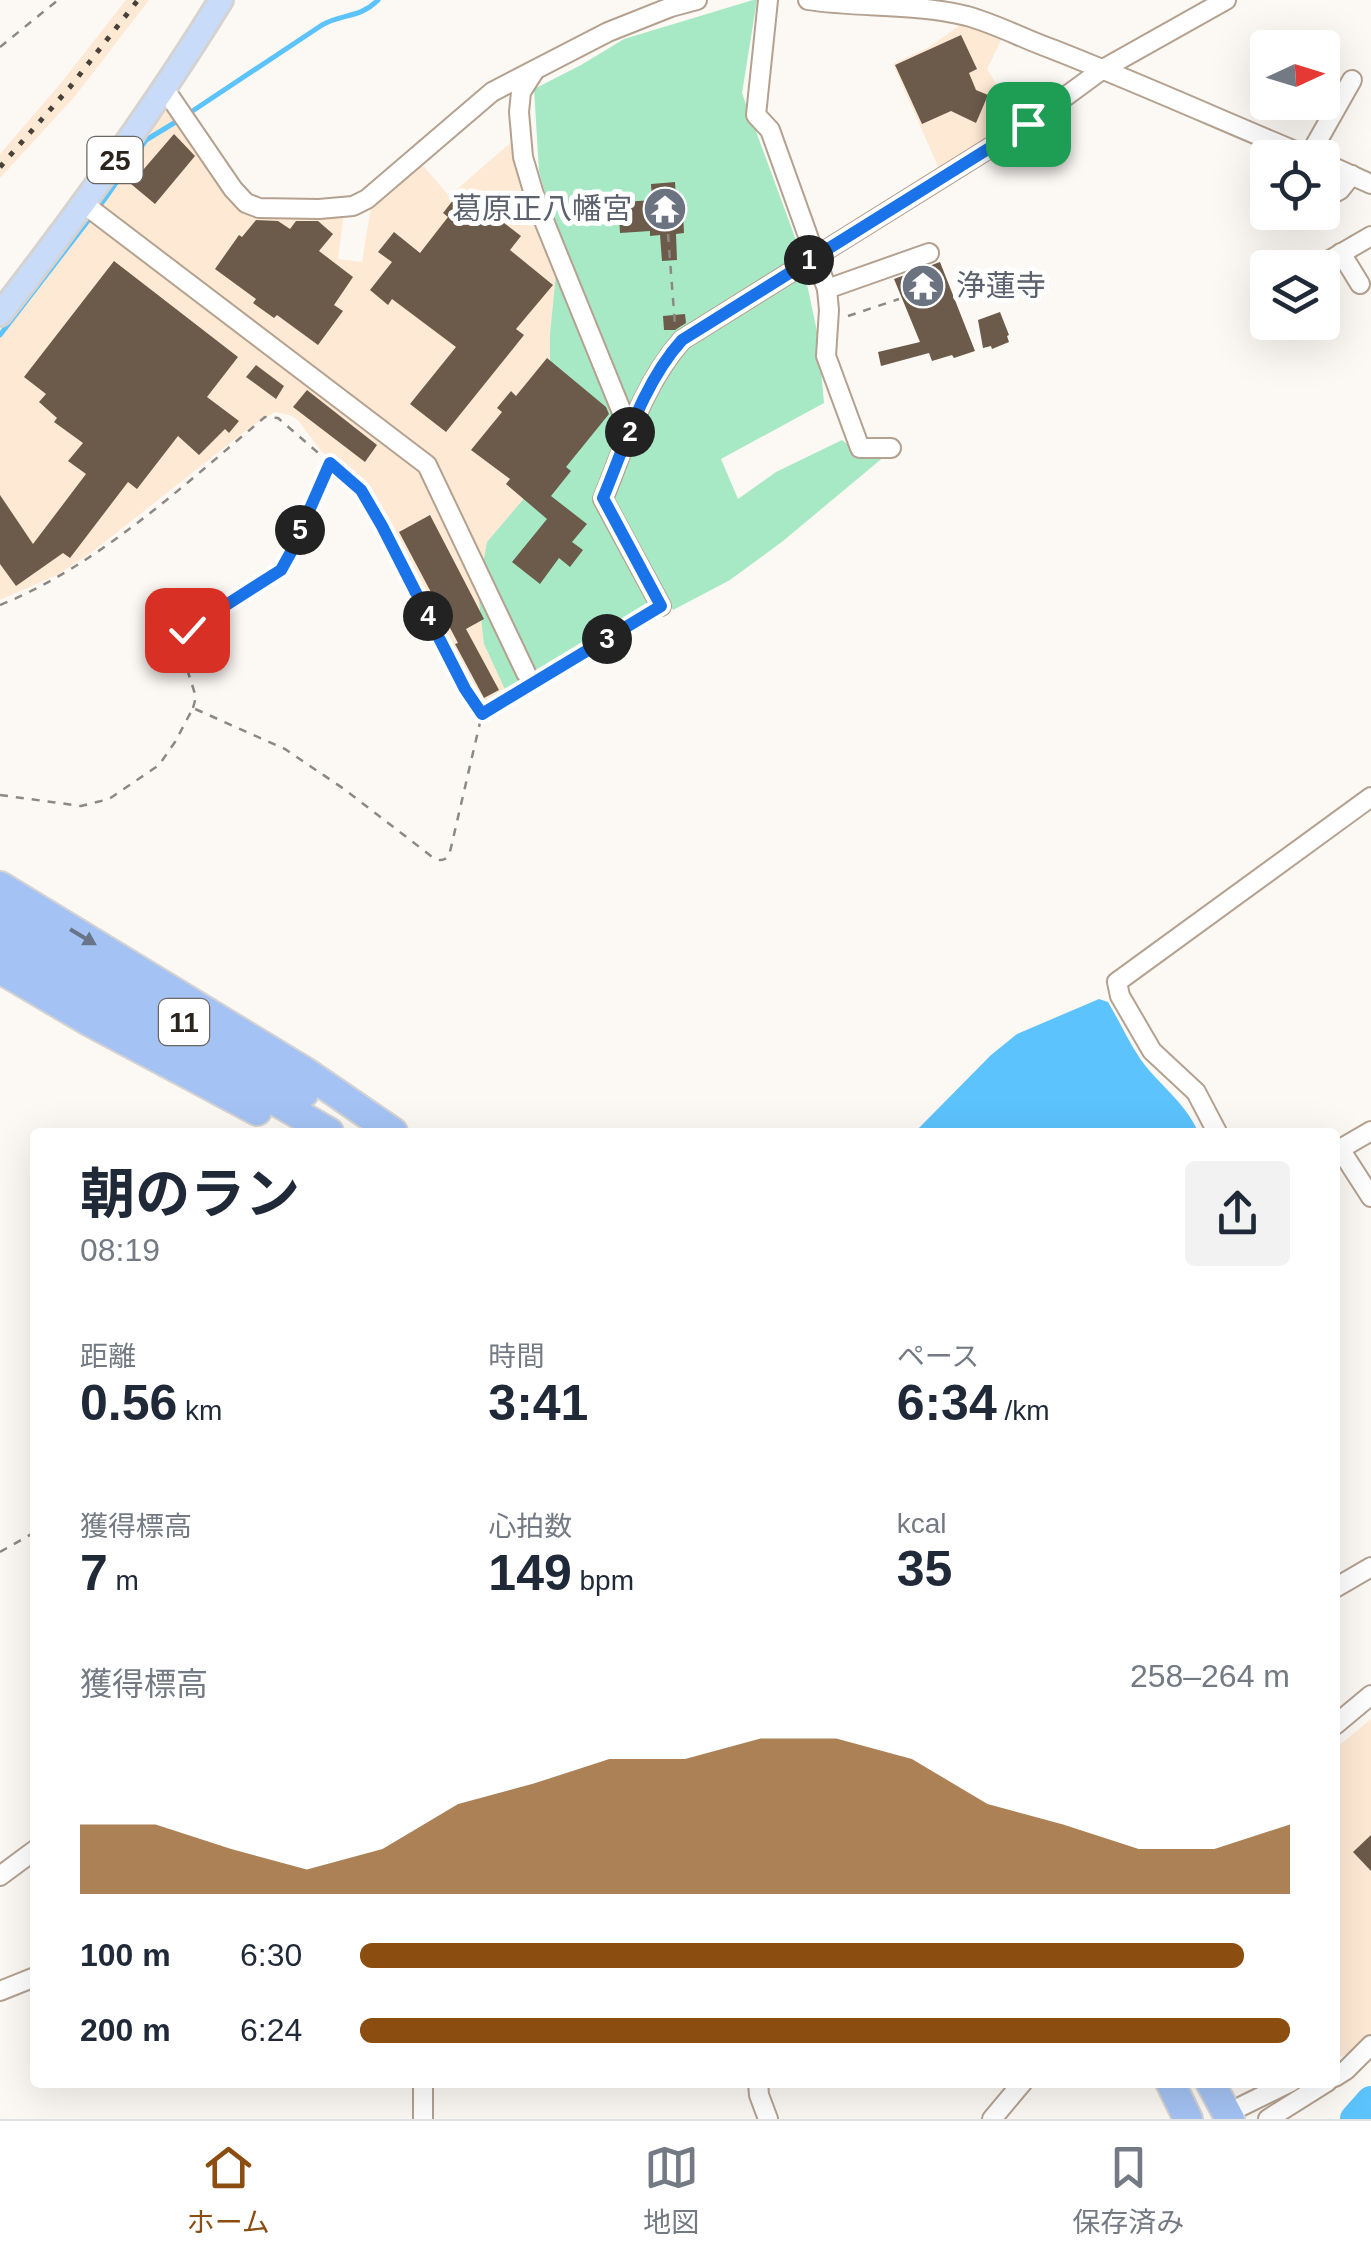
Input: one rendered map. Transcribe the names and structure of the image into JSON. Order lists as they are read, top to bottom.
{
  "streets": {
    "highway": ["11"],
    "main road": ["25"]
  },
  "places": {
    "temple": ["葛原正八幡宮", "浄蓮寺"]
  },
  "north": "right",
  "page": {
    "pins": [
      "1",
      "2",
      "5",
      "4",
      "3"
    ],
    "heading": ["朝のラン", "08:19"],
    "stats": [
      ["距離", "0.56 km"],
      ["時間", "3:41"],
      ["ペース", "6:34 /km"],
      ["獲得標高", "7 m"],
      ["心拍数", "149 bpm"],
      ["kcal", "35"]
    ],
    "chart": ["獲得標高", "258–264 m"],
    "list": [
      {
        "name": "100 m",
        "note": "6:30"
      },
      {
        "name": "200 m",
        "note": "6:24"
      }
    ],
    "tabs": ["ホーム", "地図", "保存済み"]
  }
}
